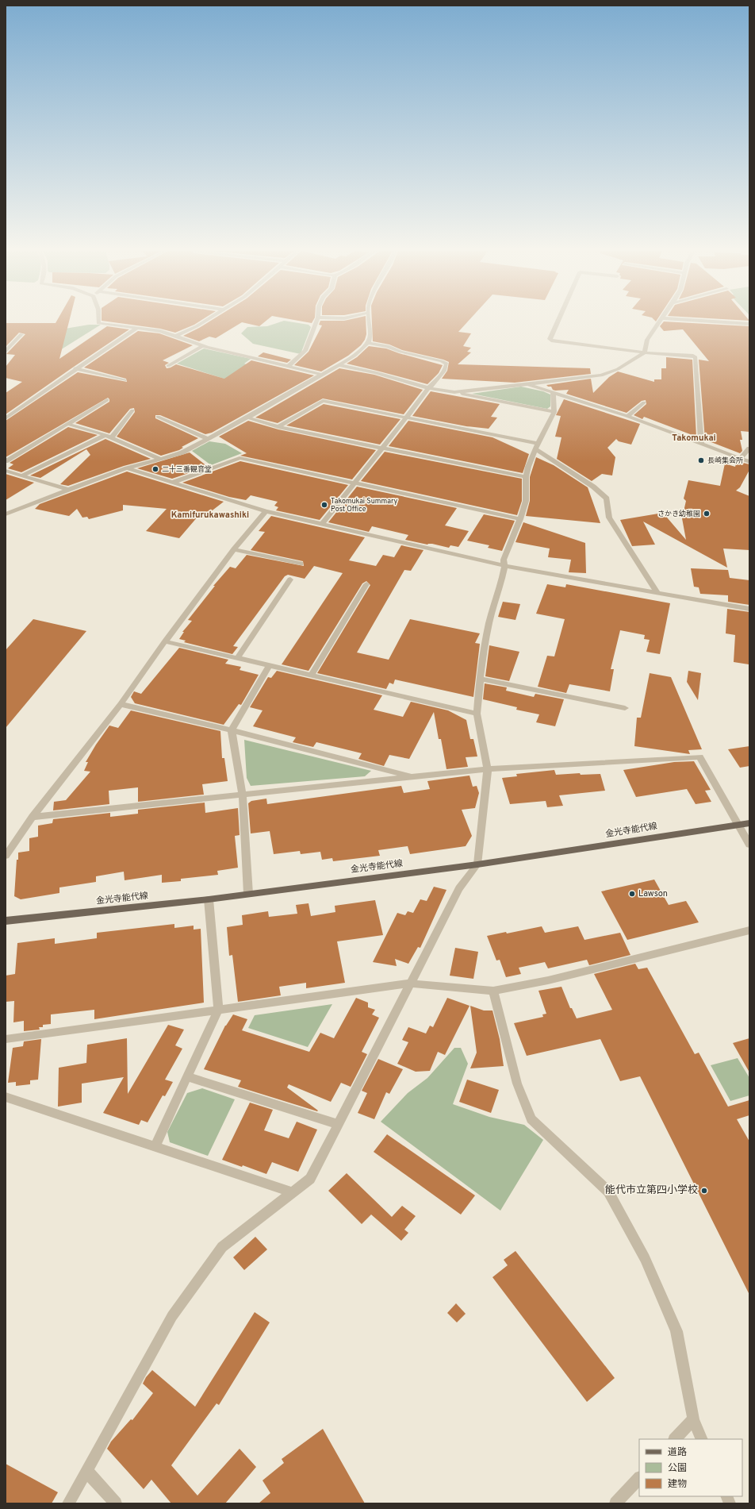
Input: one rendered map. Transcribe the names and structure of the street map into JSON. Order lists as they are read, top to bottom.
{
  "streets": {
    "main road": ["金光寺能代線"]
  },
  "districts": ["Takomukai", "Kamifurukawashiki"],
  "places": [
    "長崎集会所",
    "二十三番観音堂",
    "Takomukai Summary Post Office",
    "さかき幼稚園",
    "Lawson",
    "能代市立第四小学校"
  ],
  "legend": ["道路", "公園", "建物"]
}
